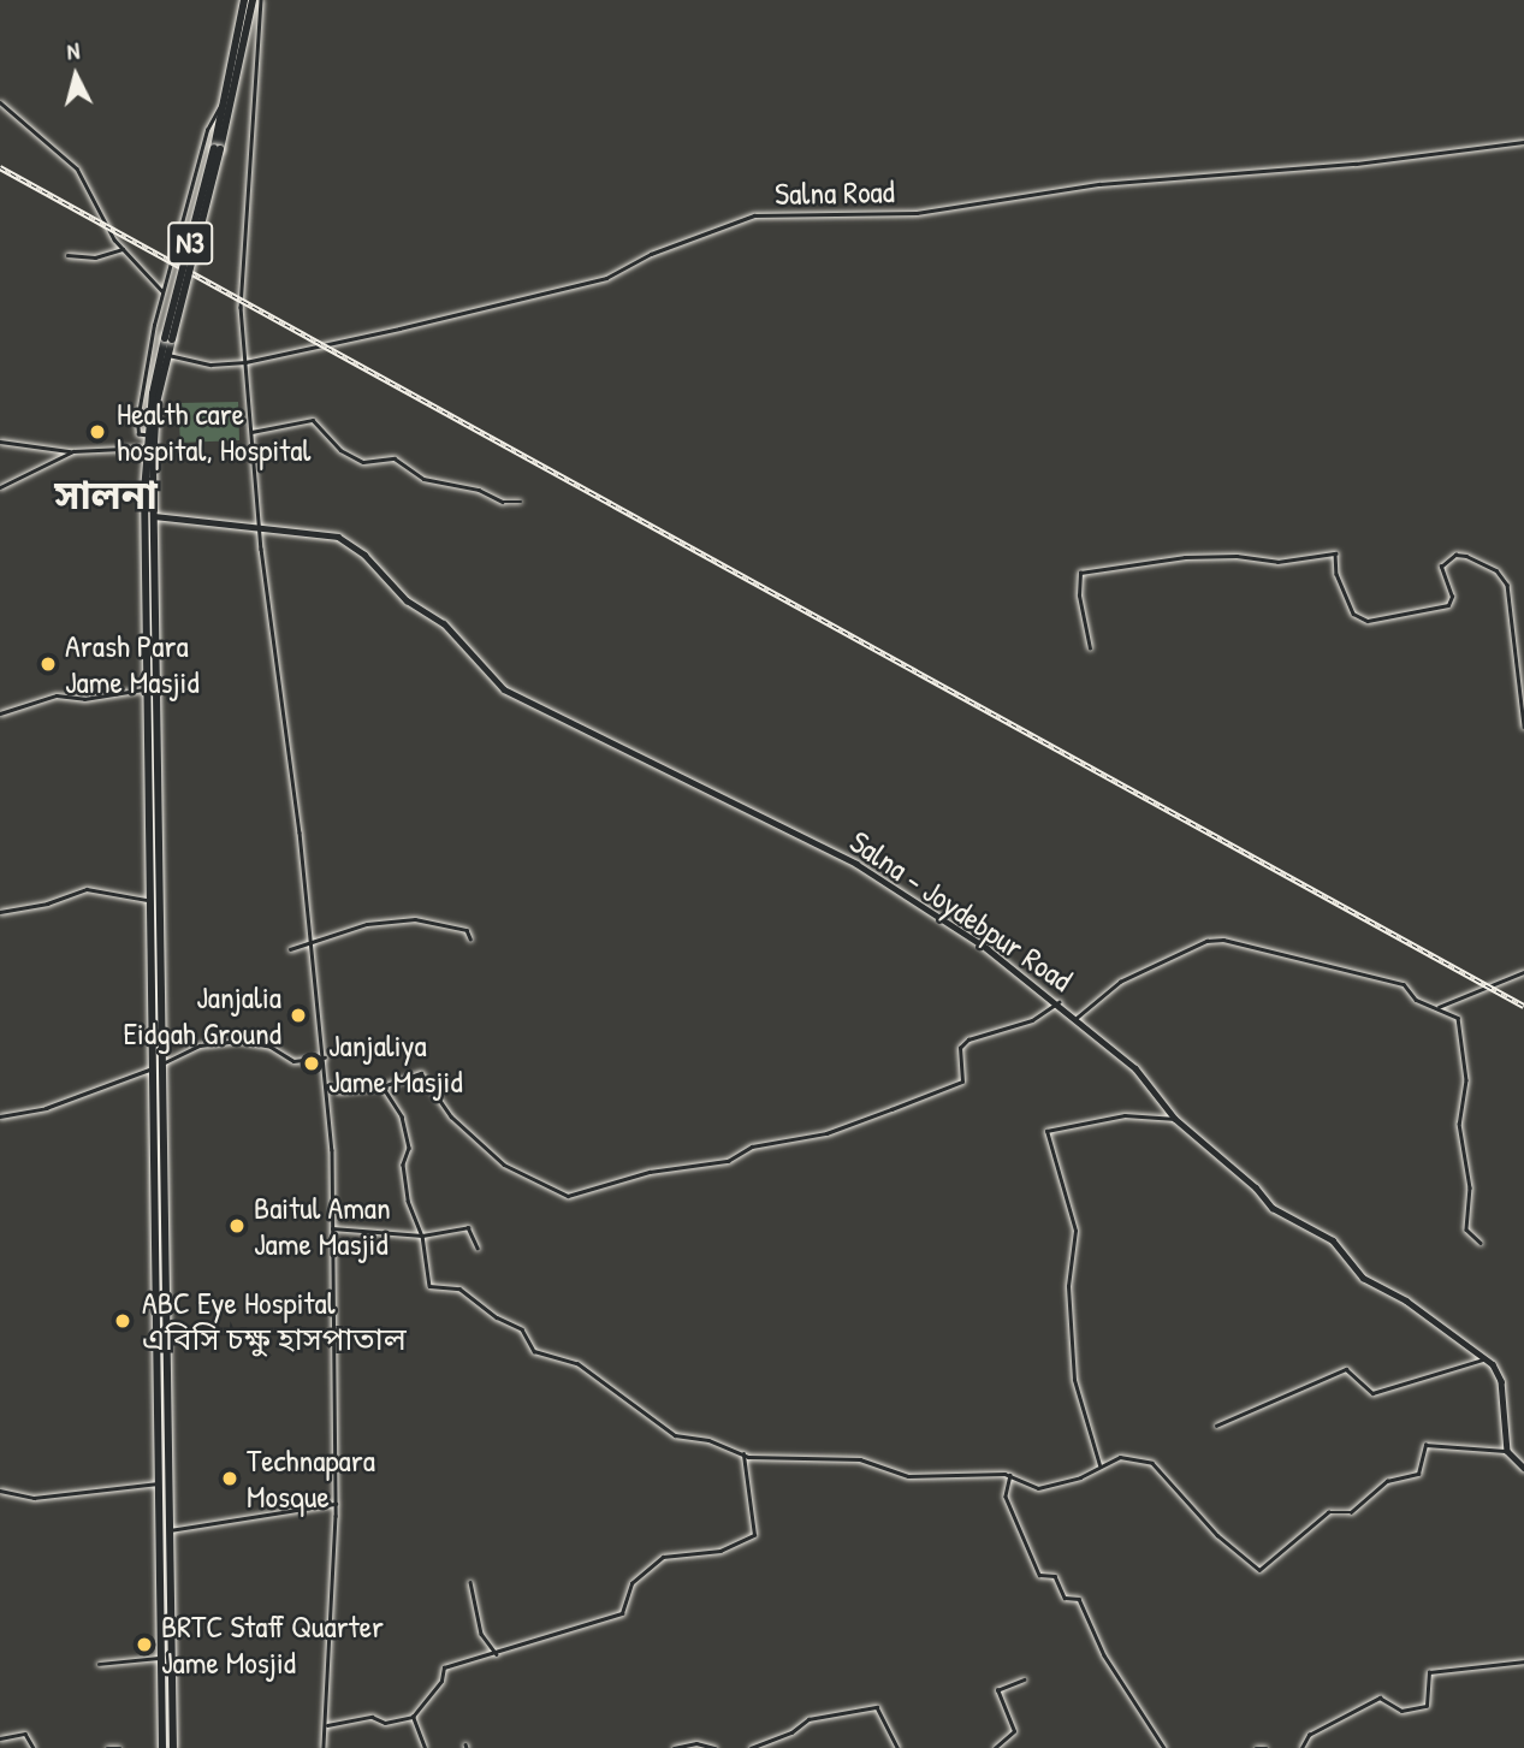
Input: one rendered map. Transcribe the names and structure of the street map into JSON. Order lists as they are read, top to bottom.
{
  "streets": {
    "highway": ["N3"],
    "main road": ["Salna - Joydebpur Road"],
    "street": ["Salna Road"]
  },
  "crossings": [
    ["Salna Road", "N3"],
    ["N3", "Salna - Joydebpur Road"]
  ],
  "districts": ["সালনা"],
  "places": [
    "Health care hospital, Hospital",
    "Arash Para Jame Masjid",
    "Janjalia Eidgah Ground",
    "Janjaliya Jame Masjid",
    "Baitul Aman Jame Masjid",
    "ABC Eye Hospital এবিসি চক্ষু হাসপাতাল",
    "Technapara Mosque",
    "BRTC Staff Quarter Jame Mosjid"
  ],
  "north": "top"
}
